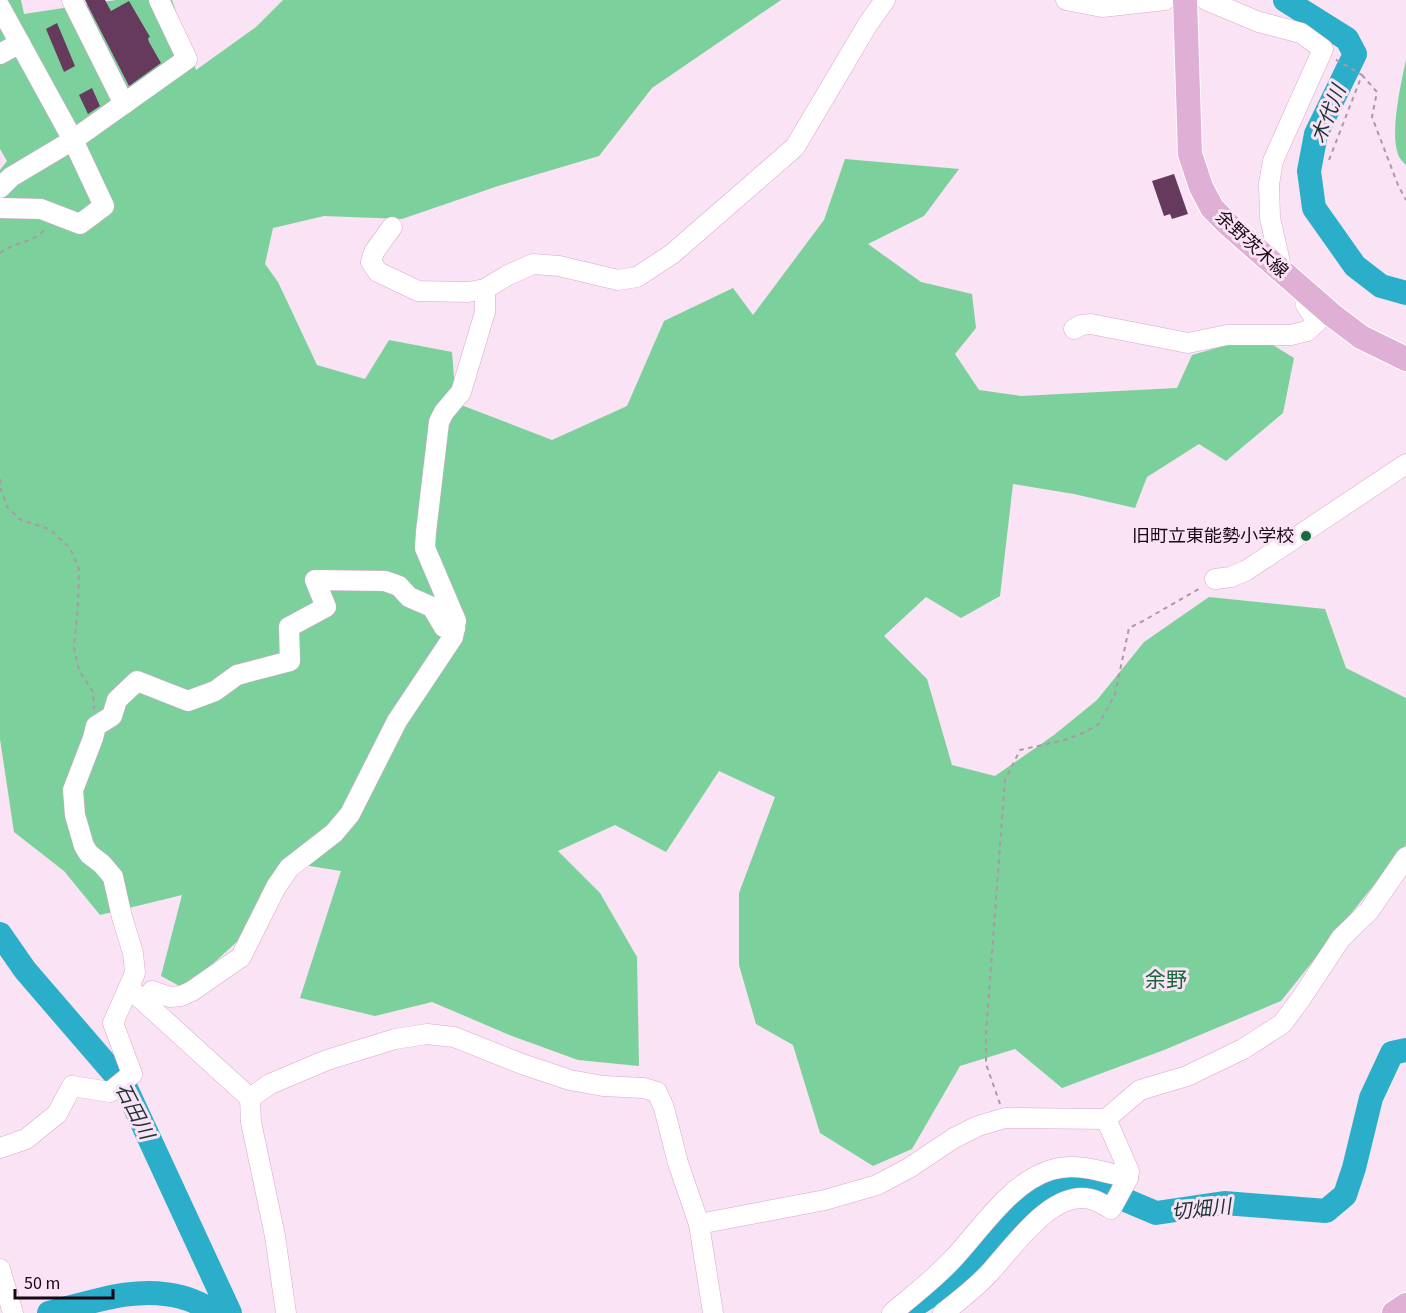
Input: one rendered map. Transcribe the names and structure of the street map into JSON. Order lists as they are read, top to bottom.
{
  "streets": {
    "main road": ["余野茨木線"]
  },
  "districts": ["余野"],
  "water": ["木代川", "石田川", "切畑川"],
  "places": ["旧町立東能勢小学校"],
  "scale_bar": "50 m"
}
